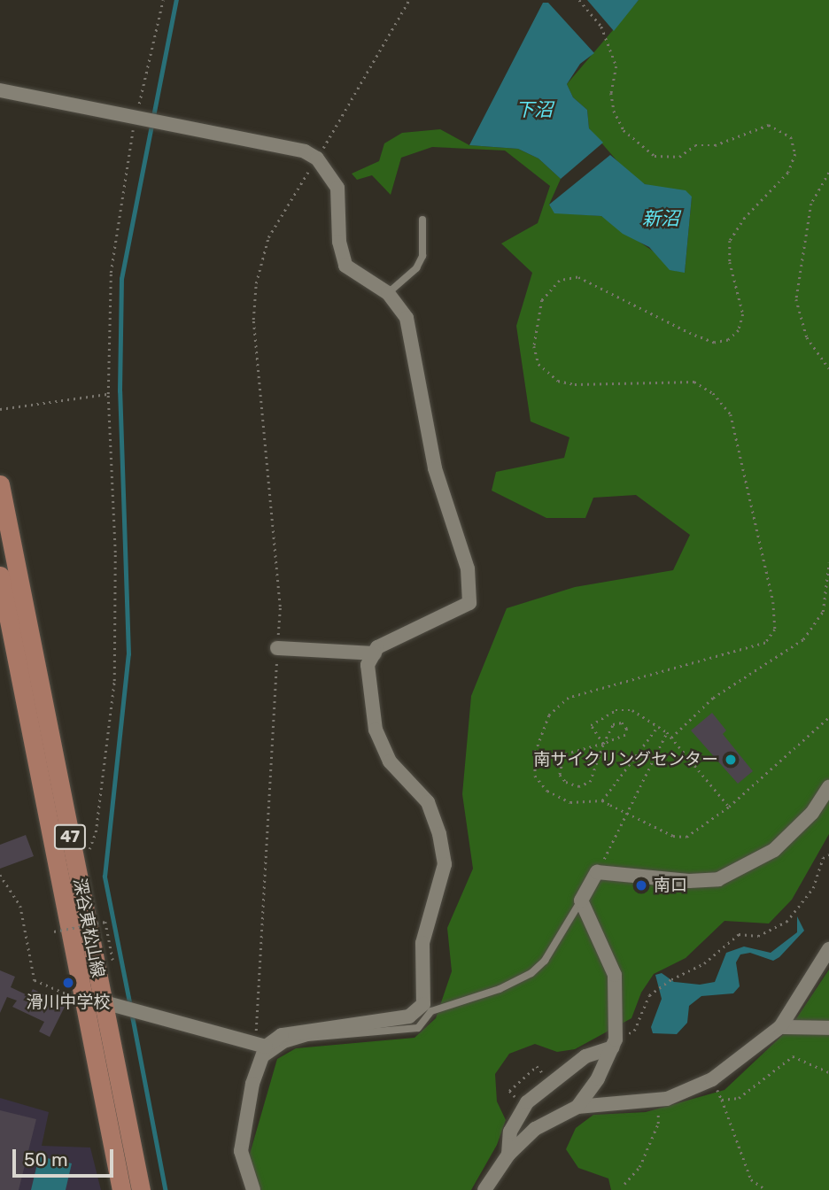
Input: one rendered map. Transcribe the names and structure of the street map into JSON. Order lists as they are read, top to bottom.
{
  "streets": {
    "main road": ["47", "深谷東松山線"]
  },
  "water": ["下沼", "新沼"],
  "places": ["南サイクリングセンター", "南口", "滑川中学校"],
  "scale_bar": "50 m"
}
